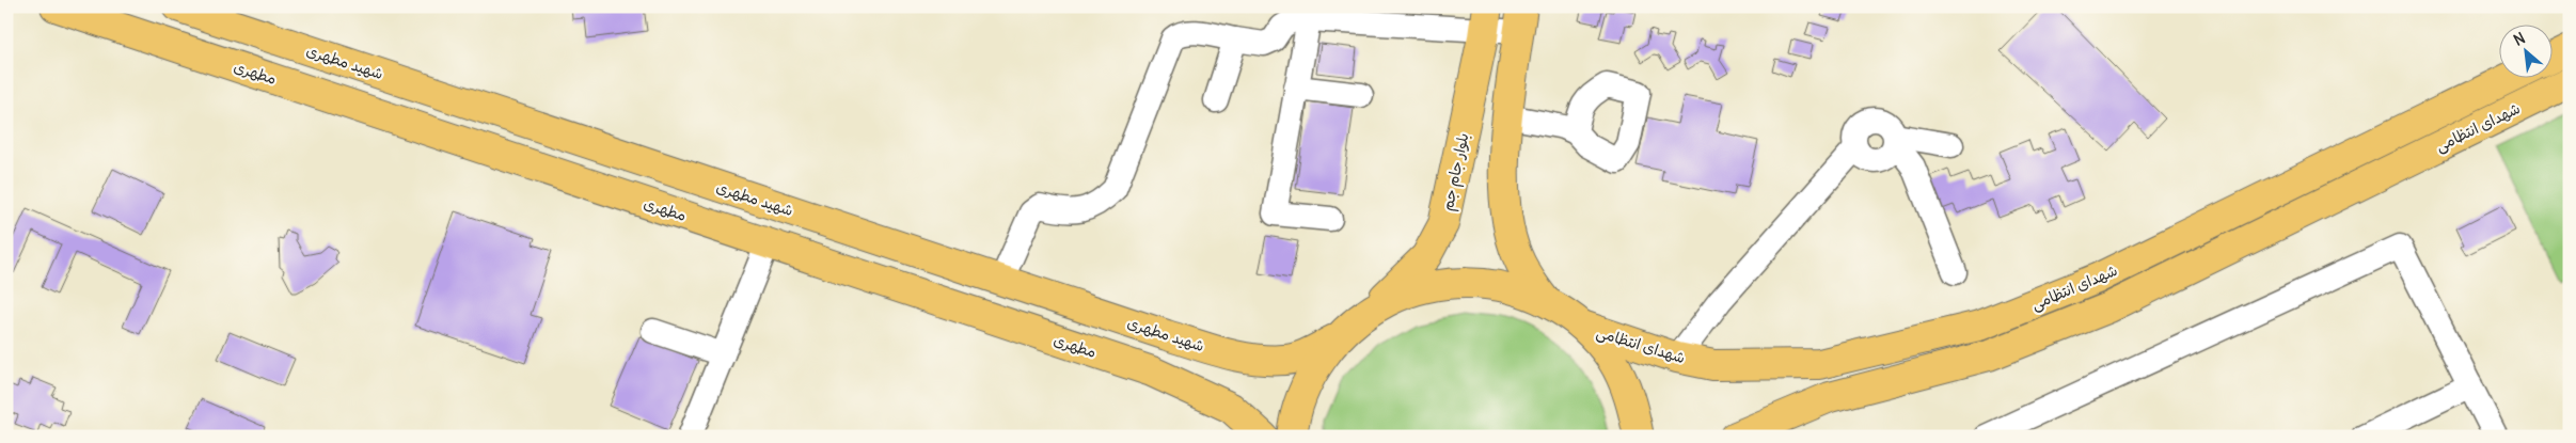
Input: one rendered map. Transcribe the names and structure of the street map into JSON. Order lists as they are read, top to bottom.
{
  "streets": {
    "main road": [
      "شهید مطهری",
      "مطهری",
      "شهدای انتظامی",
      "بلوار جام جم"
    ]
  },
  "north": "top left"
}
